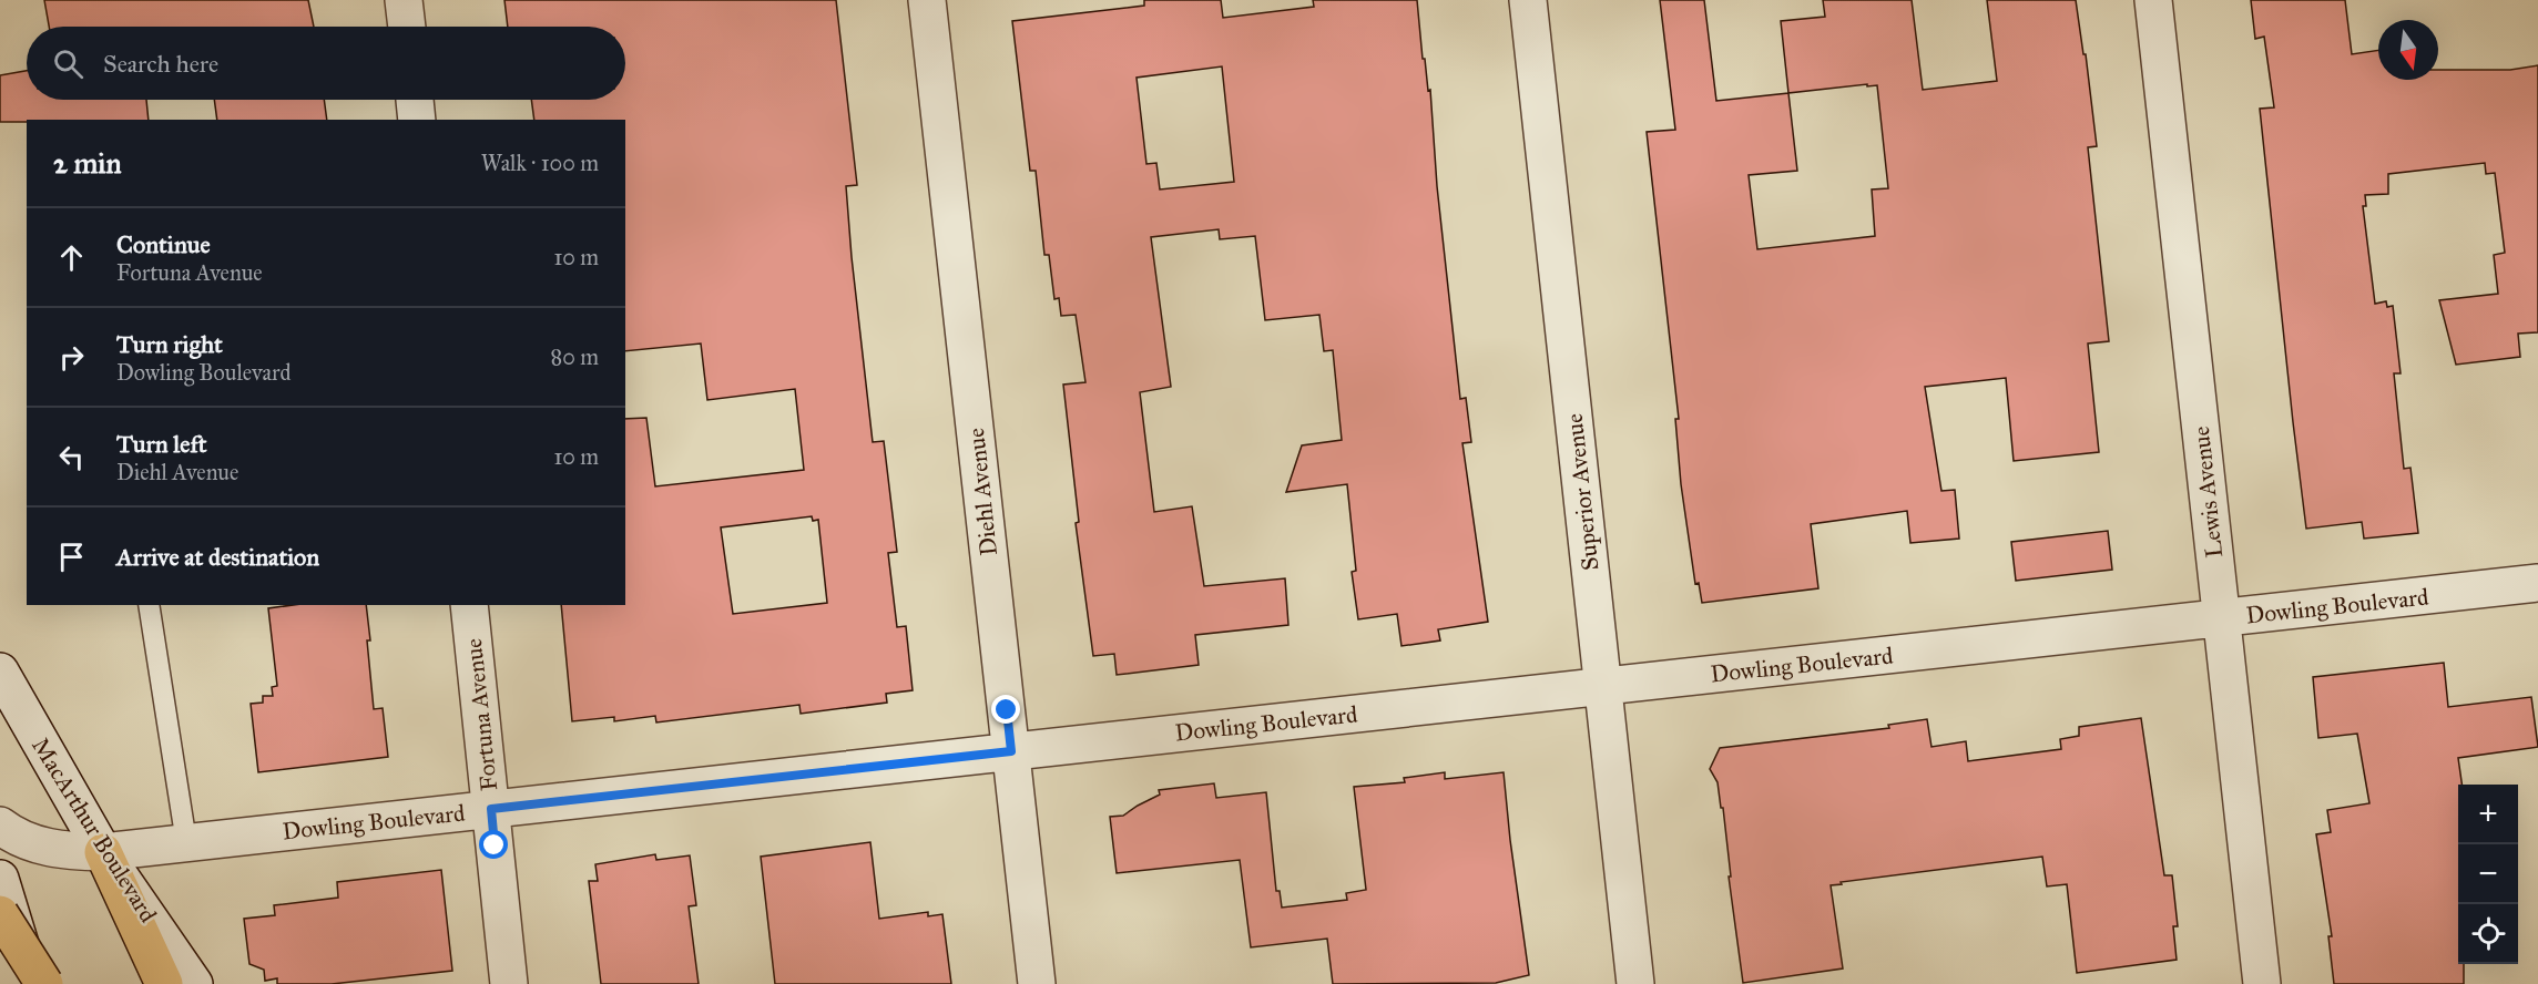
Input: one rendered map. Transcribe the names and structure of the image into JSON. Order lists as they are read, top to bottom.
{
  "streets": {
    "street": [
      "Diehl Avenue",
      "Superior Avenue",
      "Lewis Avenue",
      "Dowling Boulevard",
      "Fortuna Avenue",
      "MacArthur Boulevard"
    ]
  },
  "crossings": [
    ["Diehl Avenue", "Dowling Boulevard"],
    ["Superior Avenue", "Dowling Boulevard"],
    ["Lewis Avenue", "Dowling Boulevard"],
    ["Dowling Boulevard", "Fortuna Avenue"],
    ["Dowling Boulevard", "MacArthur Boulevard"]
  ],
  "north": "bottom",
  "page": {
    "search": "Search here",
    "heading": ["2 min", "Walk · 100 m"],
    "list": [
      ["Continue", "Fortuna Avenue", "10 m"],
      ["Turn right", "Dowling Boulevard", "80 m"],
      ["Turn left", "Diehl Avenue", "10 m"],
      "Arrive at destination"
    ],
    "map_buttons": ["+", "−"]
  }
}
